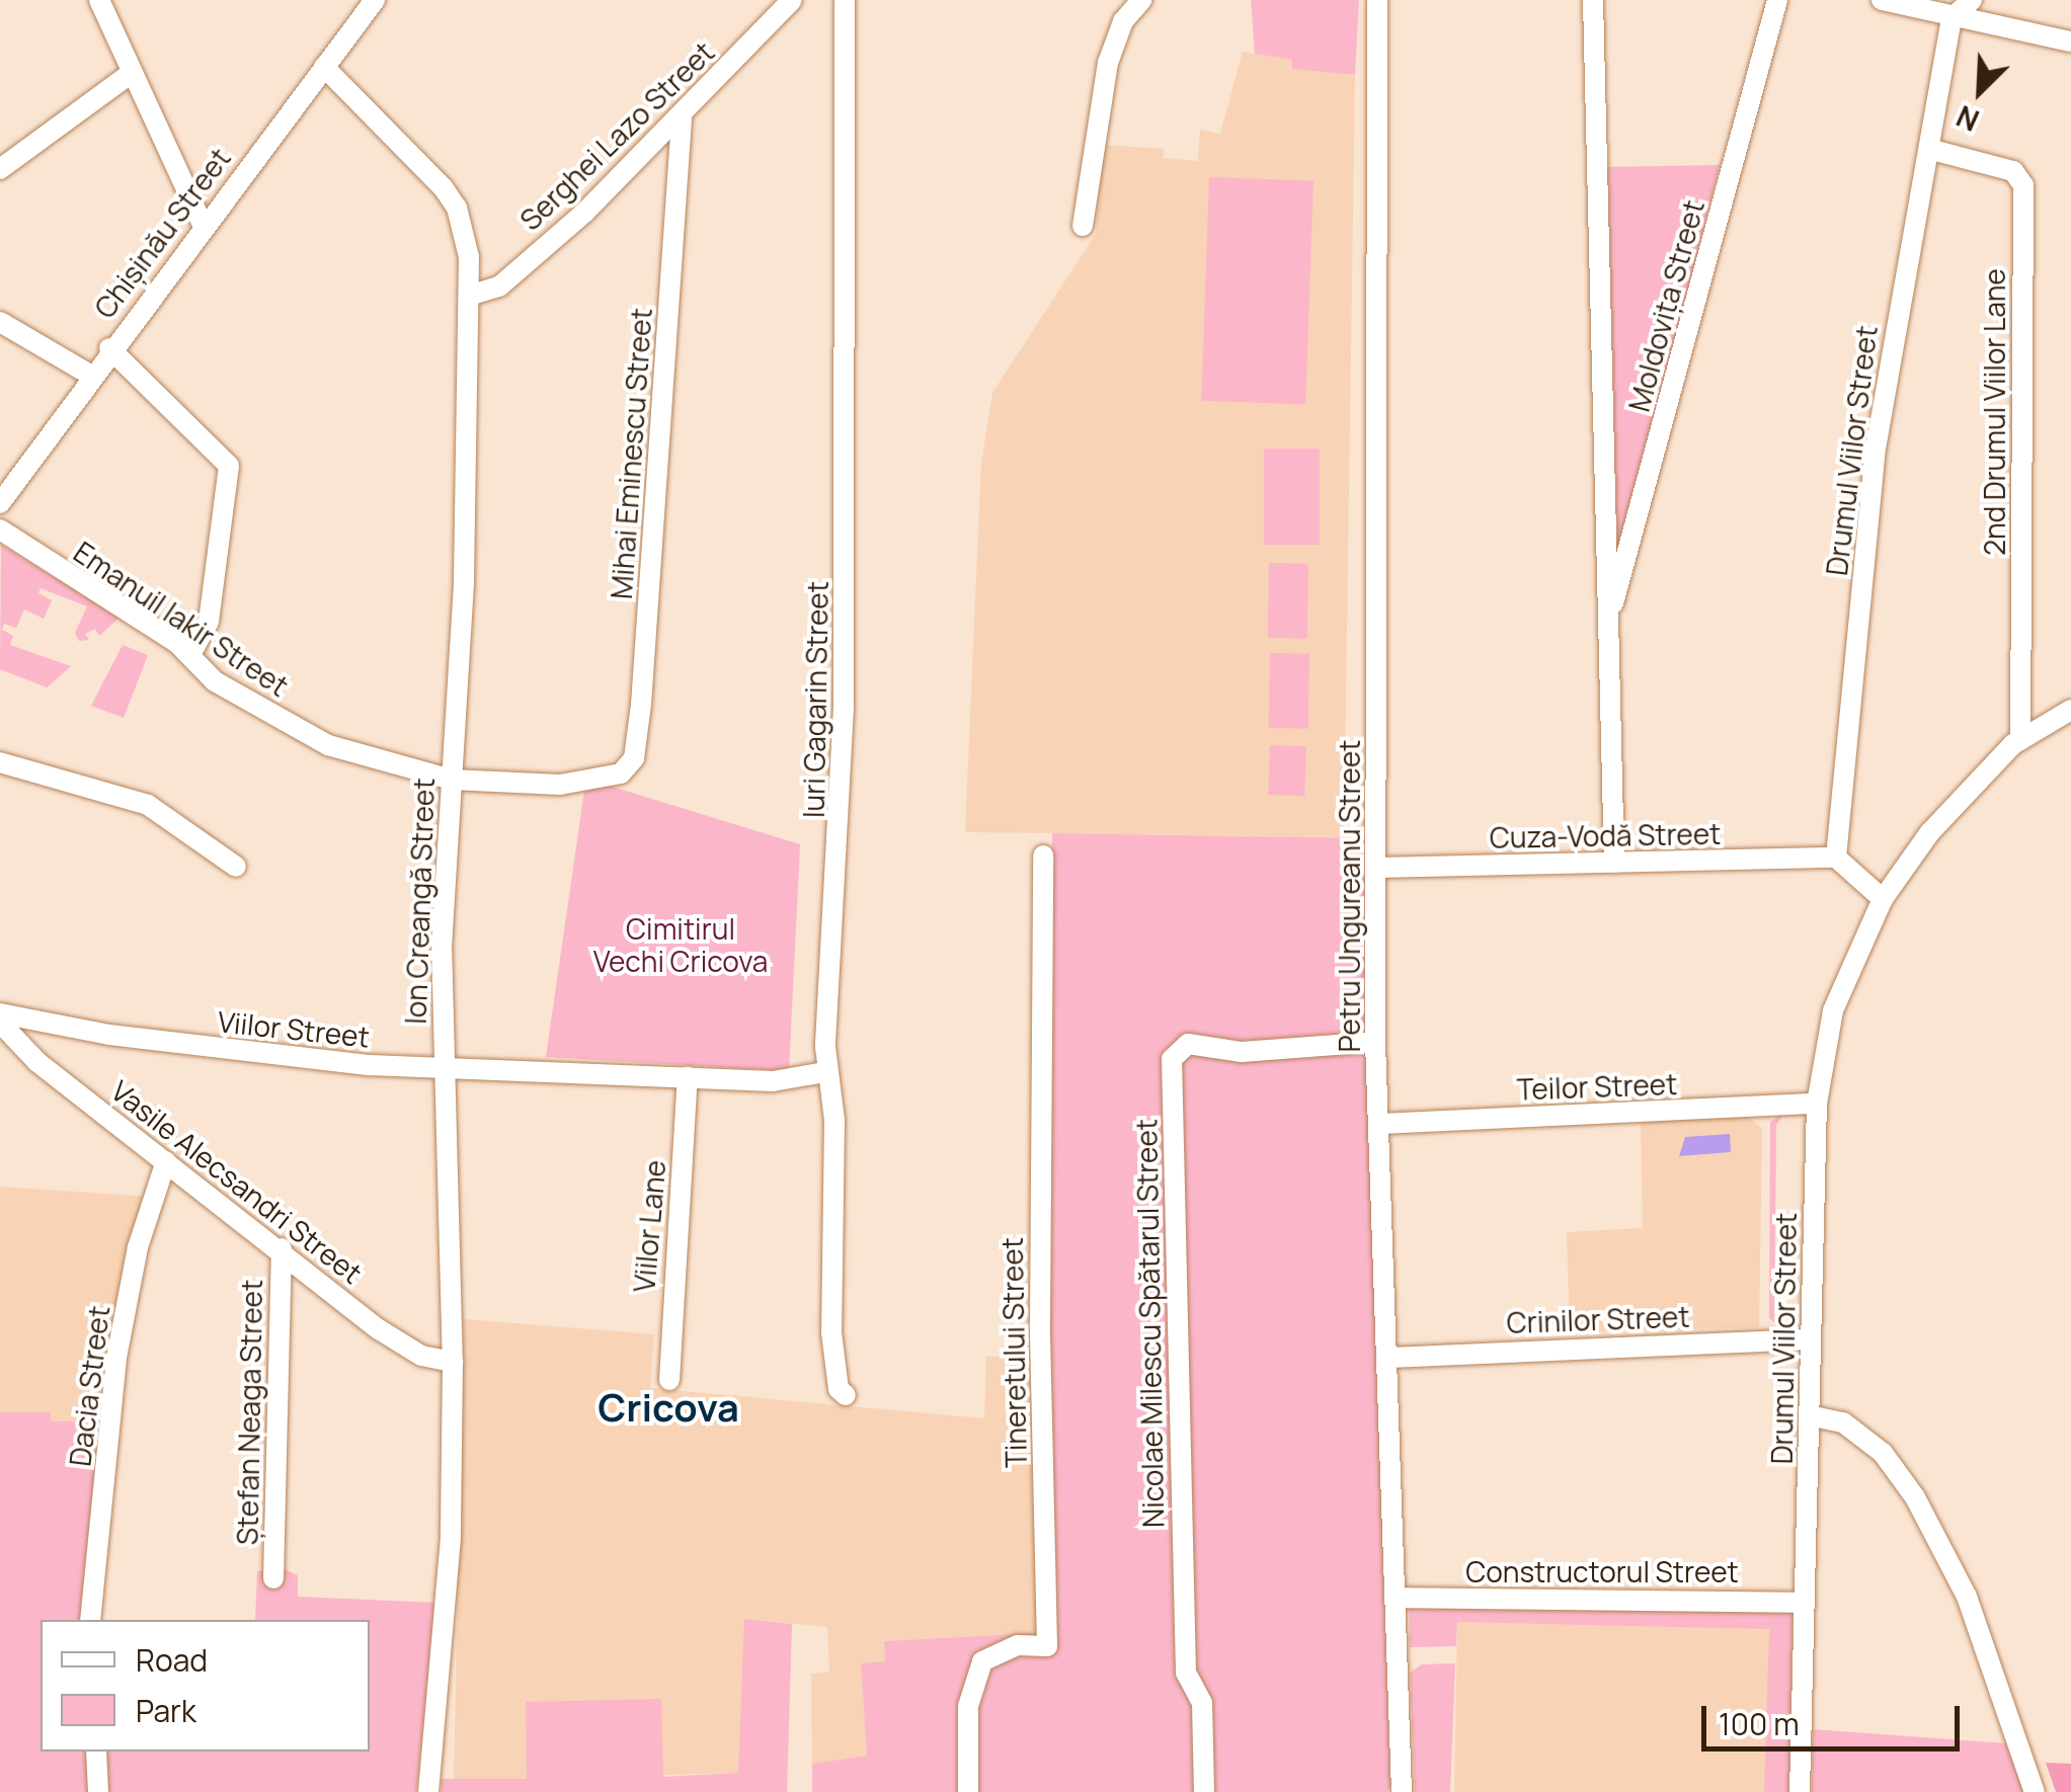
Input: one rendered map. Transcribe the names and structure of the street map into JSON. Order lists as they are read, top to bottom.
{
  "streets": {
    "street": [
      "Serghei Lazo Street",
      "Chișinău Street",
      "Moldovița Street",
      "2nd Drumul Viilor Lane",
      "Drumul Viilor Street",
      "Mihai Eminescu Street",
      "Emanuil Iakir Street",
      "Iuri Gagarin Street",
      "Cuza-Vodă Street",
      "Petru Ungureanu Street",
      "Ion Creangă Street",
      "Viilor Street",
      "Teilor Street",
      "Vasile Alecsandri Street",
      "Viilor Lane",
      "Crinilor Street",
      "Nicolae Milescu Spătarul Street",
      "Tineretului Street",
      "Dacia Street",
      "Ștefan Neaga Street",
      "Constructorul Street"
    ]
  },
  "crossings": [
    ["Serghei Lazo Street", "Mihai Eminescu Street"],
    ["Serghei Lazo Street", "Ion Creangă Street"],
    ["Chișinău Street", "Ion Creangă Street"],
    ["Moldovița Street", "Cuza-Vodă Street"],
    ["2nd Drumul Viilor Lane", "Drumul Viilor Street"],
    ["Drumul Viilor Street", "Cuza-Vodă Street"],
    ["Drumul Viilor Street", "Teilor Street"],
    ["Drumul Viilor Street", "Crinilor Street"],
    ["Drumul Viilor Street", "Constructorul Street"],
    ["Mihai Eminescu Street", "Emanuil Iakir Street"],
    ["Emanuil Iakir Street", "Ion Creangă Street"],
    ["Iuri Gagarin Street", "Viilor Street"],
    ["Cuza-Vodă Street", "Petru Ungureanu Street"],
    ["Petru Ungureanu Street", "Teilor Street"],
    ["Petru Ungureanu Street", "Crinilor Street"],
    ["Petru Ungureanu Street", "Nicolae Milescu Spătarul Street"],
    ["Petru Ungureanu Street", "Constructorul Street"],
    ["Ion Creangă Street", "Viilor Street"],
    ["Ion Creangă Street", "Vasile Alecsandri Street"],
    ["Viilor Street", "Viilor Lane"],
    ["Vasile Alecsandri Street", "Dacia Street"],
    ["Vasile Alecsandri Street", "Ștefan Neaga Street"]
  ],
  "districts": ["Cricova"],
  "parks": ["Cimitirul Vechi Cricova"],
  "legend": ["Road", "Park"],
  "scale_bar": "100 m",
  "north": "bottom left"
}
